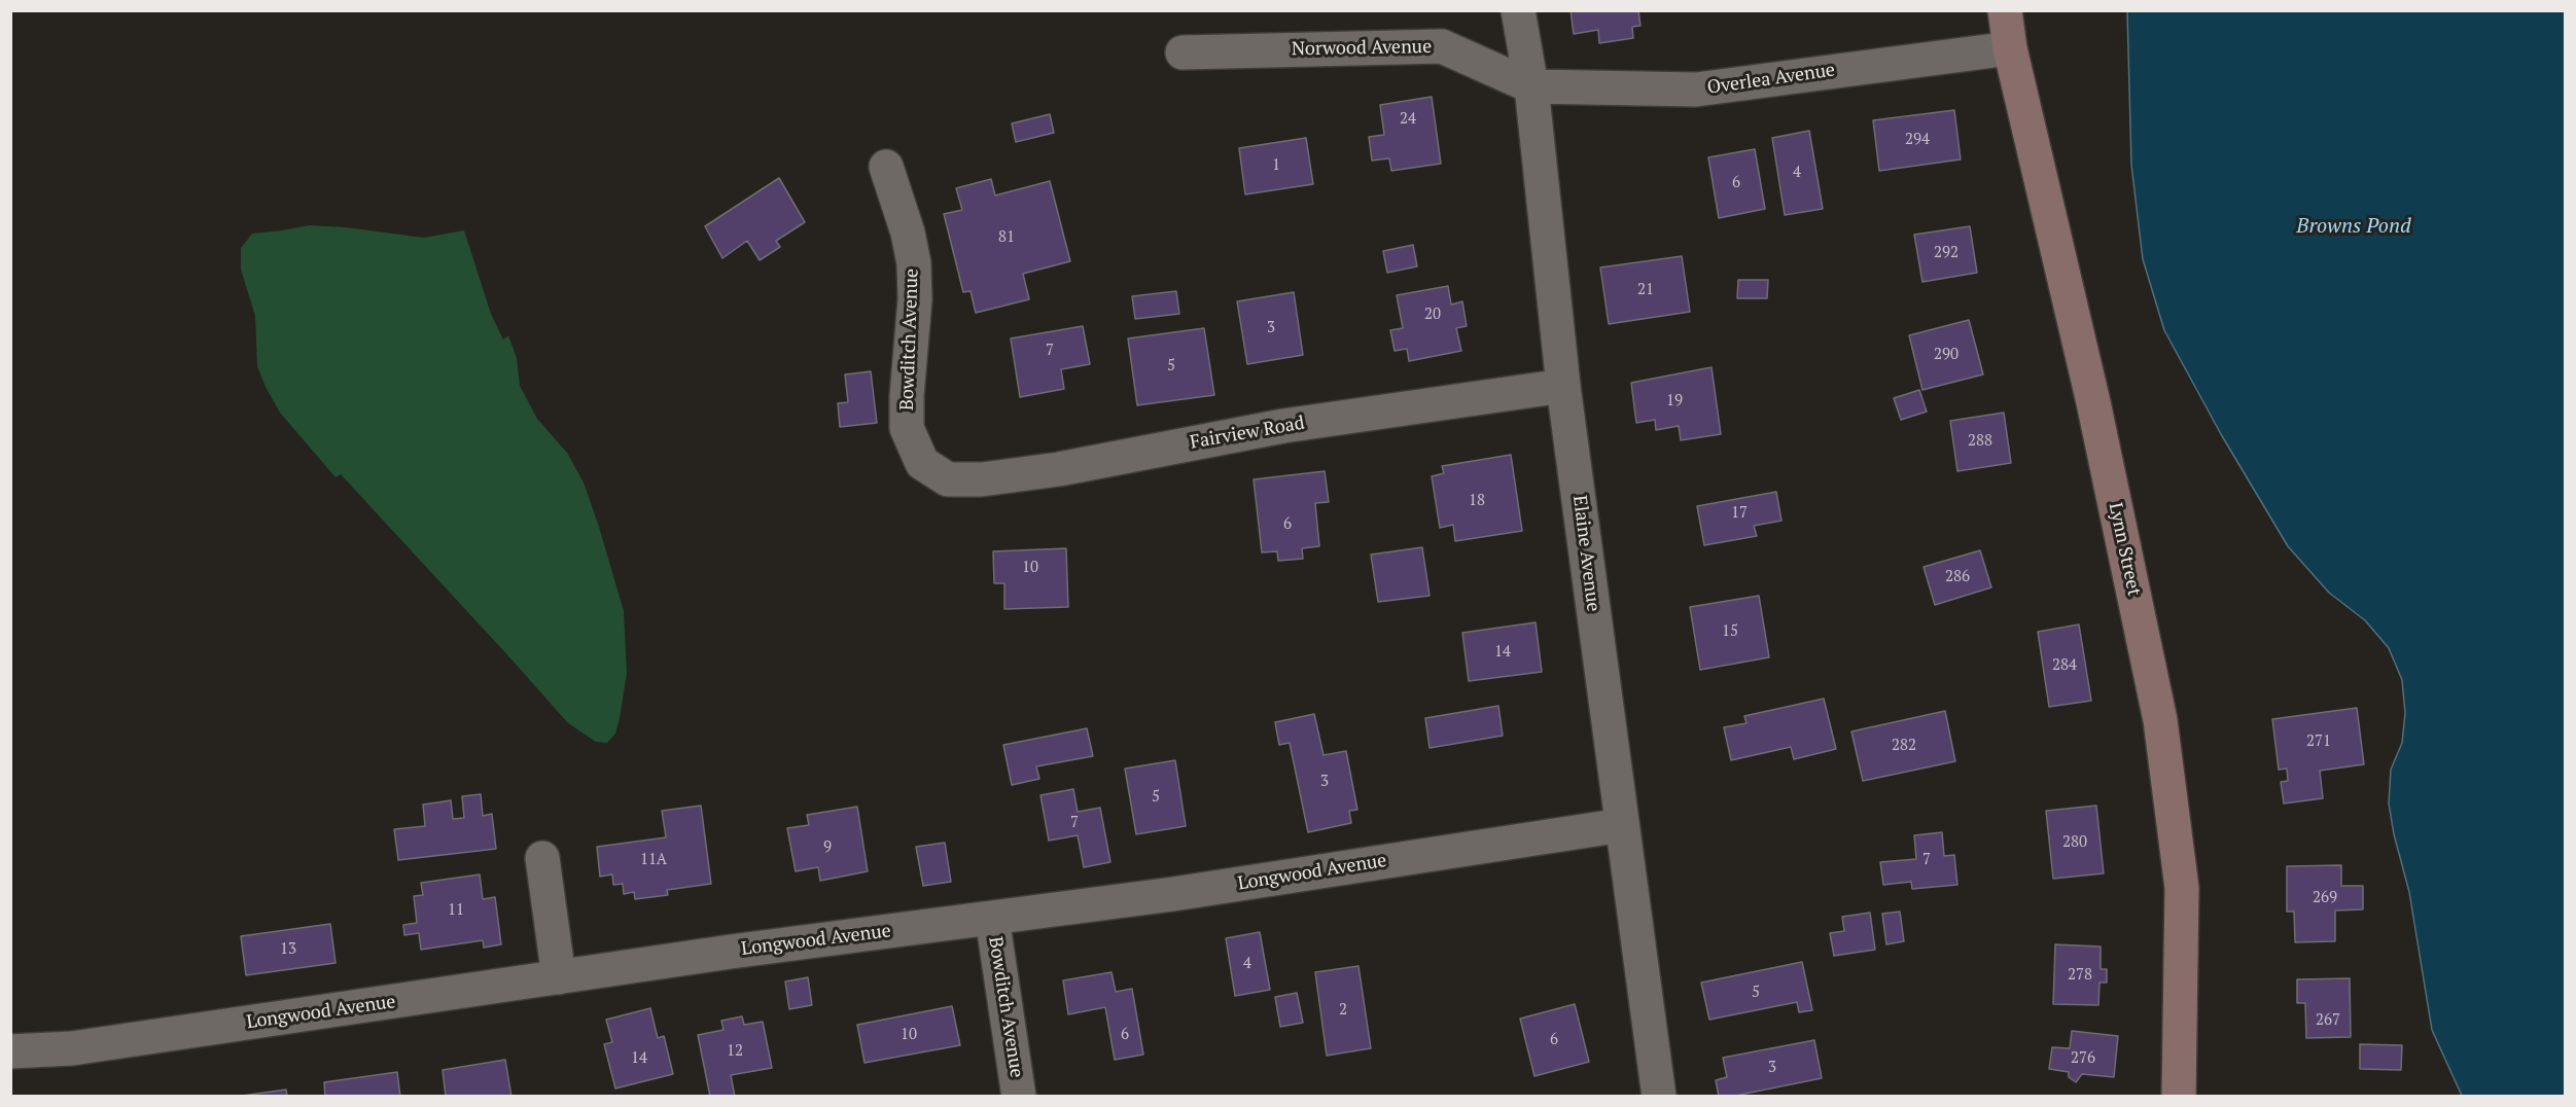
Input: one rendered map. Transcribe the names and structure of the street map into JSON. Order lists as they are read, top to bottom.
{
  "streets": {
    "main road": ["Lynn Street"],
    "street": [
      "Norwood Avenue",
      "Overlea Avenue",
      "Bowditch Avenue",
      "Fairview Road",
      "Elaine Avenue",
      "Longwood Avenue"
    ]
  },
  "crossings": [
    ["Norwood Avenue", "Overlea Avenue"],
    ["Norwood Avenue", "Elaine Avenue"],
    ["Overlea Avenue", "Lynn Street"],
    ["Overlea Avenue", "Elaine Avenue"],
    ["Bowditch Avenue", "Fairview Road"],
    ["Bowditch Avenue", "Longwood Avenue"],
    ["Fairview Road", "Elaine Avenue"],
    ["Elaine Avenue", "Longwood Avenue"]
  ],
  "water": ["Browns Pond"],
  "house_numbers": [
    "24",
    "294",
    "1",
    "4",
    "6",
    "81",
    "292",
    "21",
    "20",
    "3",
    "7",
    "290",
    "5",
    "19",
    "288",
    "18",
    "17",
    "6",
    "10",
    "286",
    "15",
    "14",
    "284",
    "271",
    "282",
    "3",
    "5",
    "7",
    "280",
    "9",
    "11A",
    "7",
    "269",
    "11",
    "13",
    "4",
    "278",
    "5",
    "2",
    "267",
    "10",
    "6",
    "6",
    "12",
    "14",
    "276",
    "3"
  ]
}
